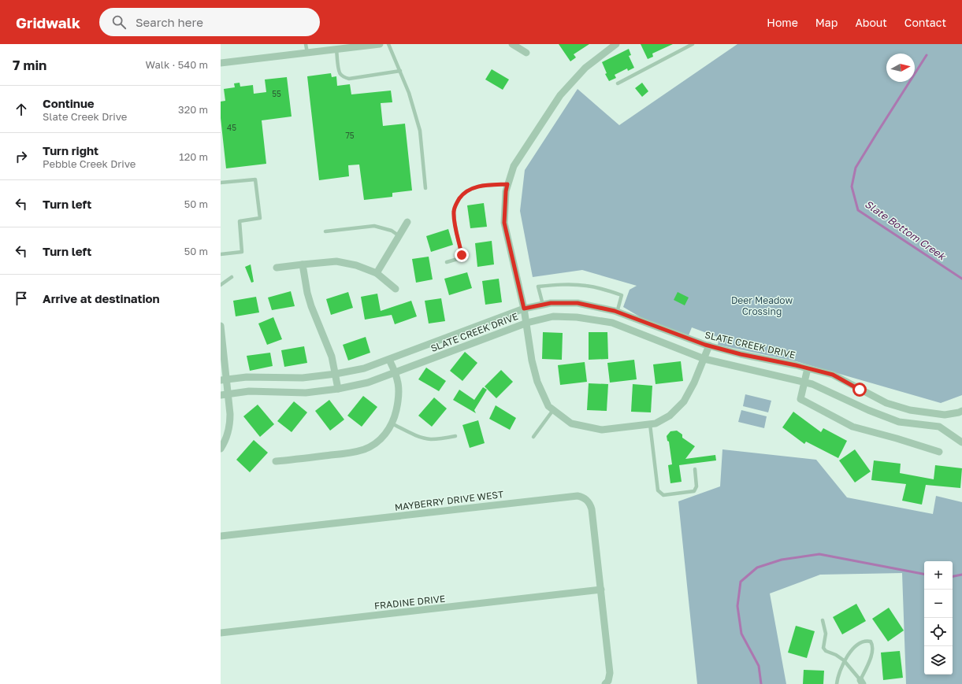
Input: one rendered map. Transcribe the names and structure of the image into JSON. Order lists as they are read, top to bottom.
{
  "streets": {
    "street": ["SLATE CREEK DRIVE", "MAYBERRY DRIVE WEST", "FRADINE DRIVE"]
  },
  "crossings": [
    ["MAYBERRY DRIVE WEST", "FRADINE DRIVE"]
  ],
  "water": ["Slate Bottom Creek"],
  "parks": ["Deer Meadow Crossing"],
  "house_numbers": ["55", "45", "75"],
  "north": "right",
  "page": {
    "header": "Gridwalk",
    "search": "Search here",
    "nav": [
      "Home",
      "Map",
      "About",
      "Contact"
    ],
    "heading": ["7 min", "Walk · 540 m"],
    "list": [
      ["Continue", "Slate Creek Drive", "320 m"],
      ["Turn right", "Pebble Creek Drive", "120 m"],
      ["Turn left", "50 m"],
      ["Turn left", "50 m"],
      "Arrive at destination"
    ],
    "map_buttons": ["+", "−"]
  }
}
